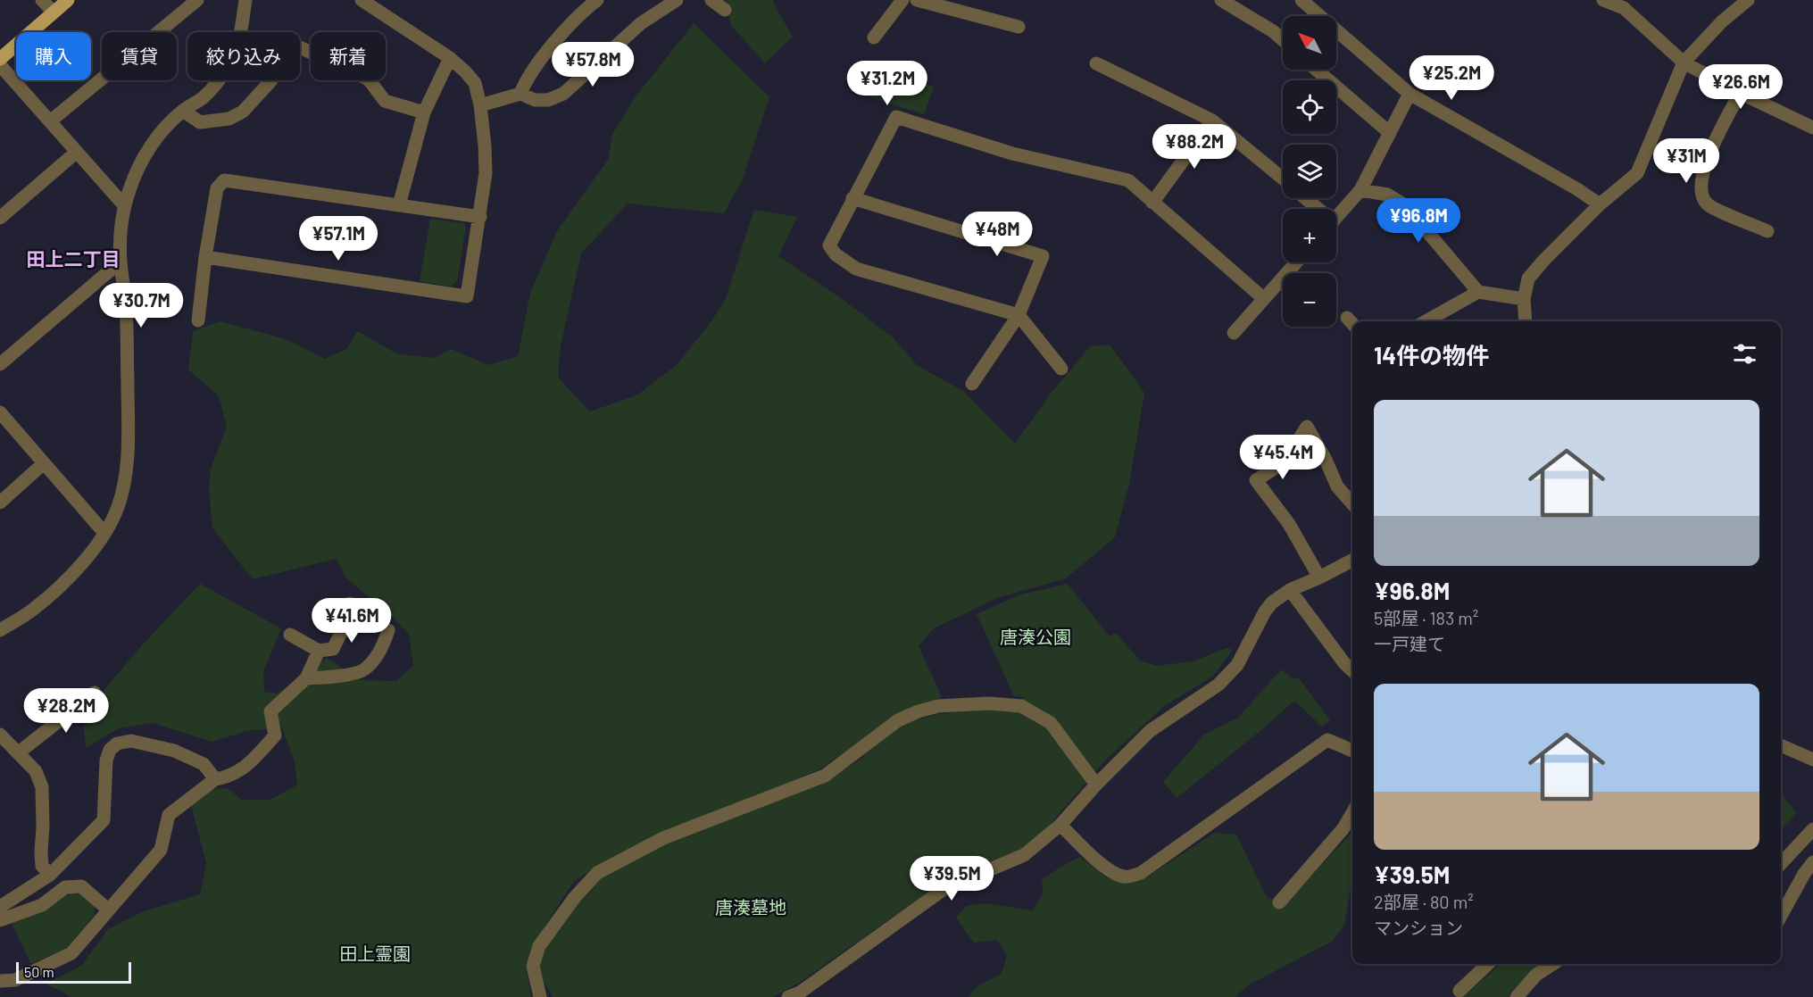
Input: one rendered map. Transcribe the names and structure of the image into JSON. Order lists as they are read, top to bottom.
{
  "districts": ["田上二丁目"],
  "parks": ["唐湊公園", "唐湊墓地", "田上霊園"],
  "scale_bar": "50 m",
  "north": "top left",
  "page": {
    "map_buttons": ["+", "−"],
    "chip": [
      "購入",
      "賃貸",
      "絞り込み",
      "新着"
    ],
    "price": [
      "¥57.8M",
      "¥25.2M",
      "¥31.2M",
      "¥26.6M",
      "¥88.2M",
      "¥31M",
      "¥96.8M",
      "¥48M",
      "¥57.1M",
      "¥30.7M",
      "¥45.4M",
      "¥41.6M",
      "¥28.2M",
      "¥39.5M"
    ],
    "heading": "14件の物件",
    "list": [
      {
        "name": "¥96.8M",
        "note": "5部屋 · 183 m² · 一戸建て"
      },
      {
        "name": "¥39.5M",
        "note": "2部屋 · 80 m² · マンション"
      }
    ],
    "scale": "50 m"
  }
}
